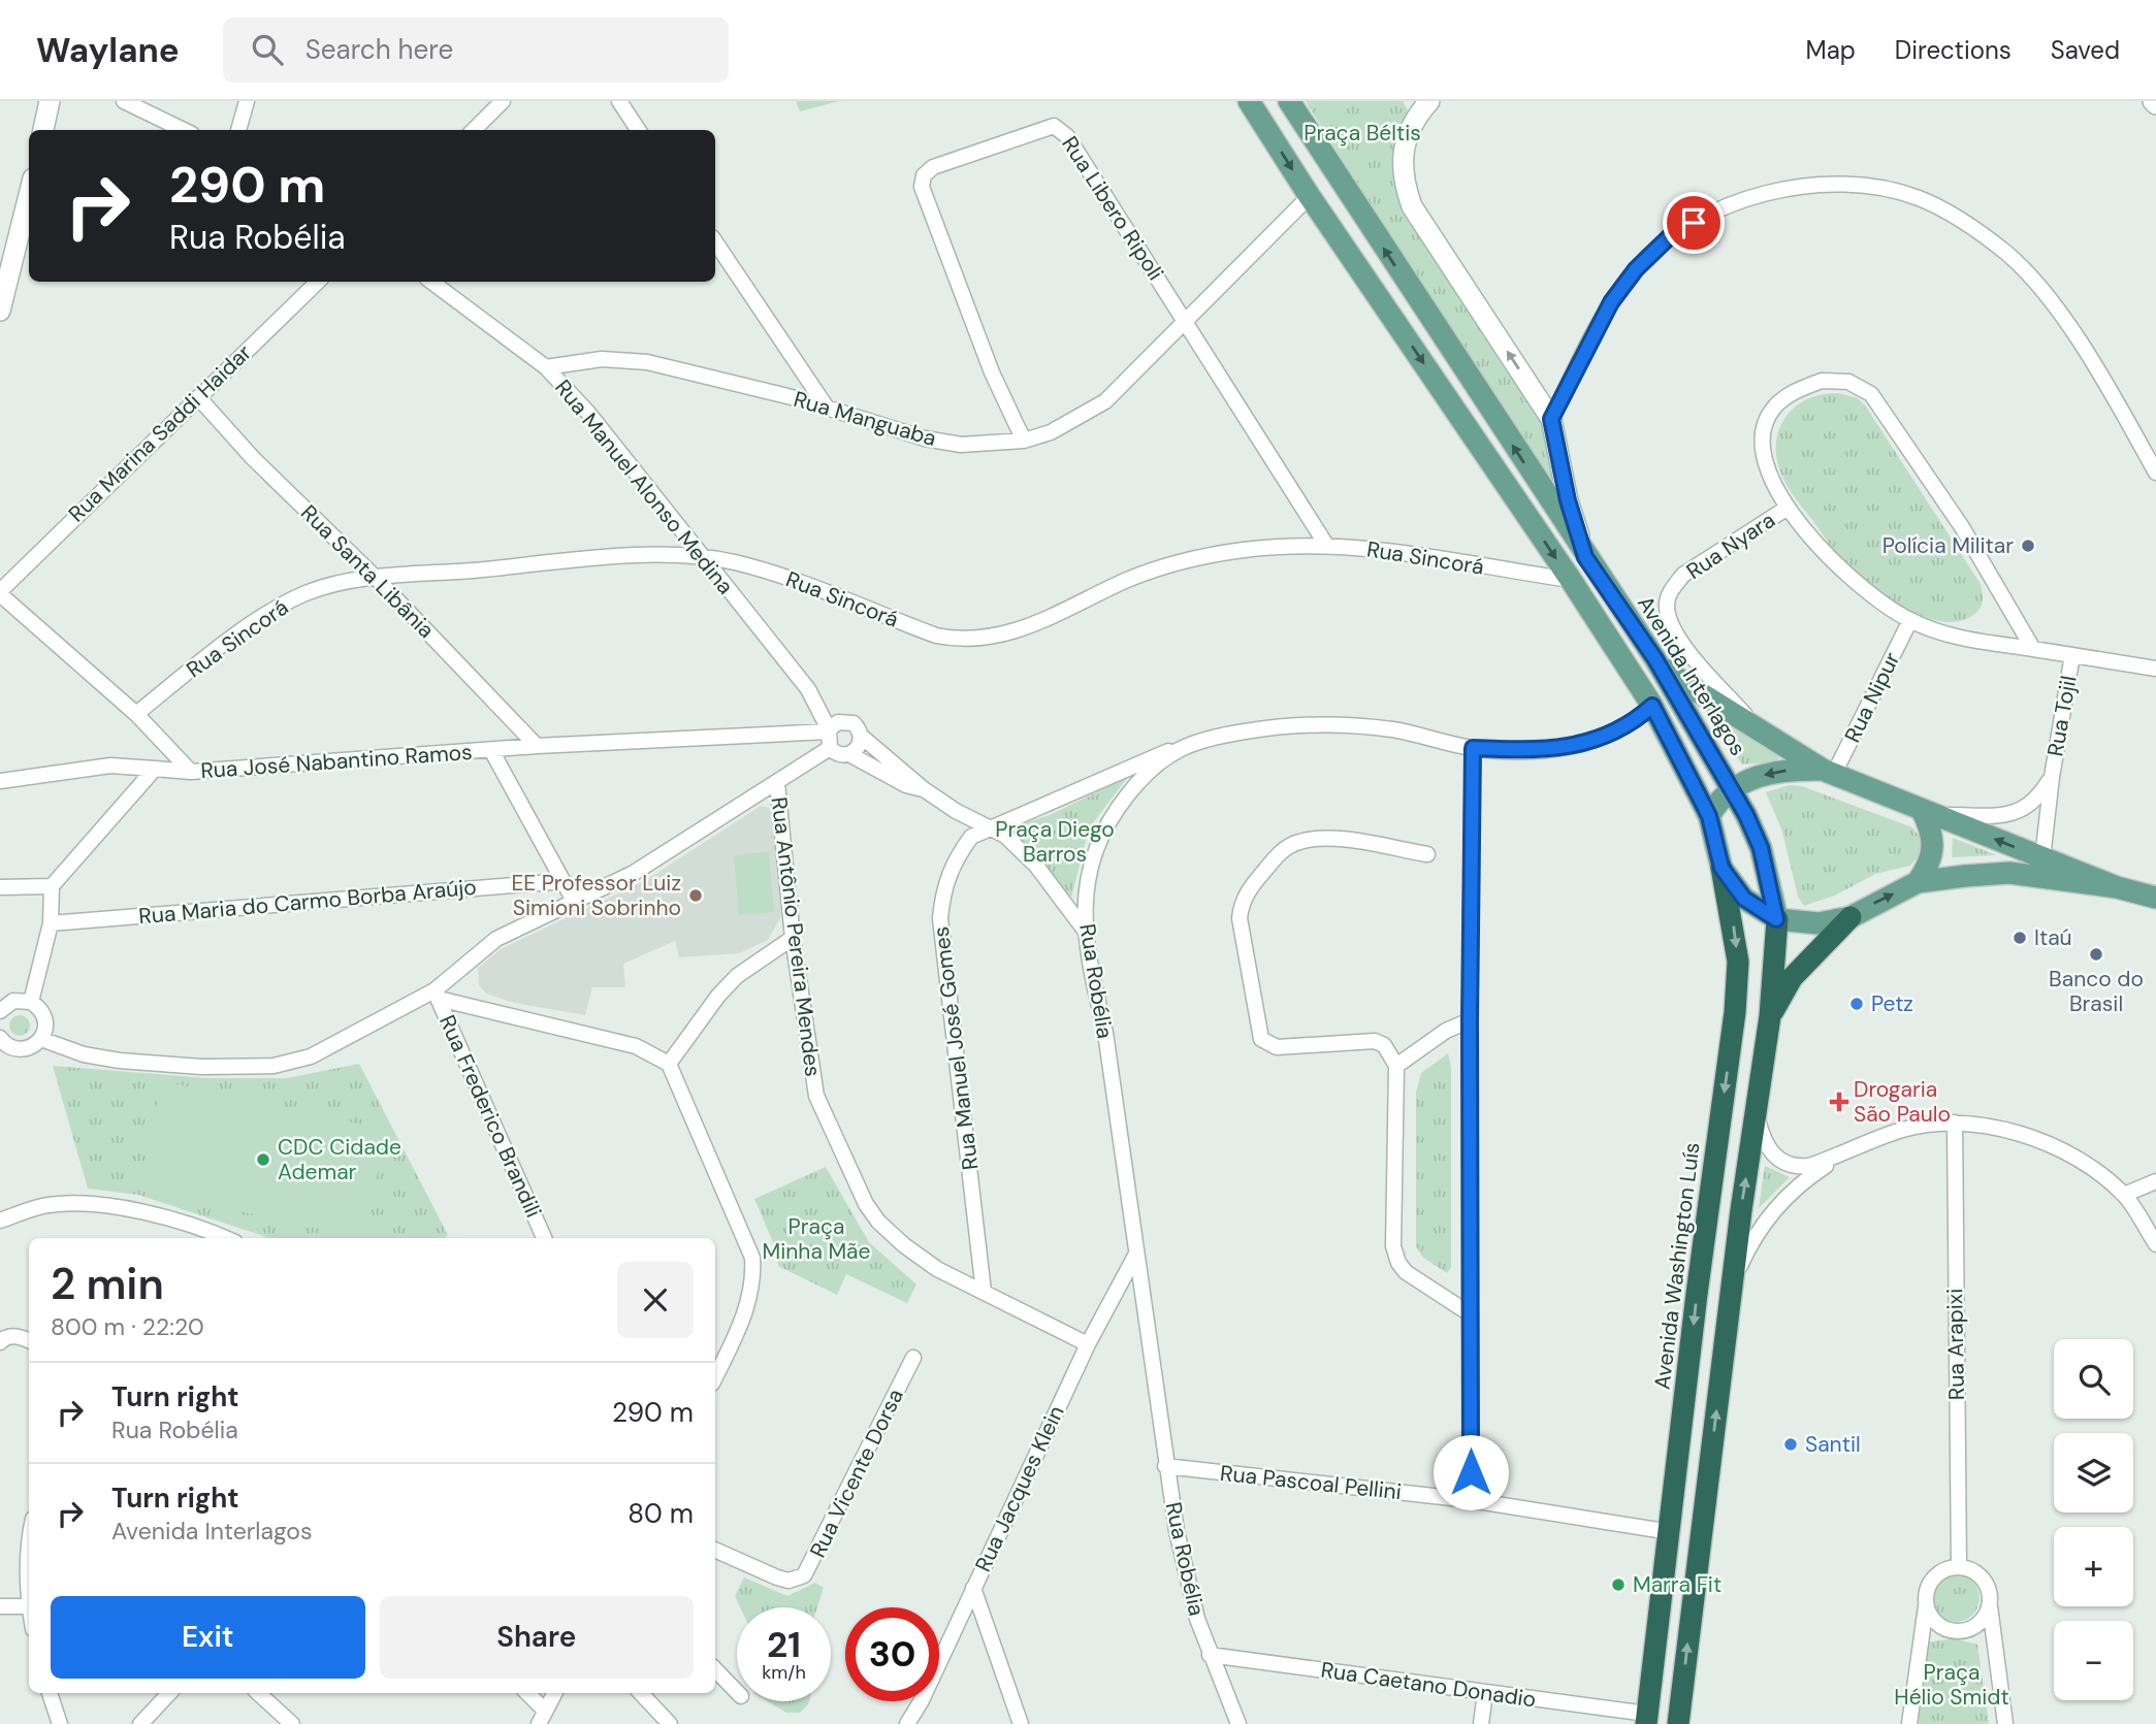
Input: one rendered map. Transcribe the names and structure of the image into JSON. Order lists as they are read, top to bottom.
{
  "streets": {
    "highway": ["Avenida Interlagos", "Avenida Washington Luís"],
    "street": [
      "Rua Libero Ripoli",
      "Rua Manguaba",
      "Rua Marina Saddi Haidar",
      "Rua Manuel Alonso Medina",
      "Rua Nyara",
      "Rua Sincorá",
      "Rua Santa Libânia",
      "Rua Nipur",
      "Rua Tojil",
      "Rua José Nabantino Ramos",
      "Rua Maria do Carmo Borba Araújo",
      "Rua Antônio Pereira Mendes",
      "Rua Robélia",
      "Rua Manuel José Gomes",
      "Rua Frederico Brandili",
      "Rua Arapixi",
      "Rua Vicente Dorsa",
      "Rua Pascoal Pellini",
      "Rua Jacques Klein",
      "Rua Caetano Donadio"
    ]
  },
  "crossings": [
    ["Rua Libero Ripoli", "Rua Manguaba"],
    ["Rua Libero Ripoli", "Rua Sincorá"],
    ["Rua Manguaba", "Rua Manuel Alonso Medina"],
    ["Rua Marina Saddi Haidar", "Rua Santa Libânia"],
    ["Rua Manuel Alonso Medina", "Rua Sincorá"],
    ["Rua Manuel Alonso Medina", "Rua José Nabantino Ramos"],
    ["Rua Manuel Alonso Medina", "Rua Robélia"],
    ["Rua Manuel Alonso Medina", "Rua Manuel José Gomes"],
    ["Rua Sincorá", "Rua Santa Libânia"],
    ["Rua Santa Libânia", "Rua José Nabantino Ramos"],
    ["Rua Antônio Pereira Mendes", "Rua Manuel José Gomes"],
    ["Rua Antônio Pereira Mendes", "Rua Jacques Klein"],
    ["Rua Robélia", "Rua Pascoal Pellini"],
    ["Rua Robélia", "Rua Jacques Klein"],
    ["Rua Robélia", "Rua Caetano Donadio"],
    ["Avenida Washington Luís", "Rua Pascoal Pellini"],
    ["Avenida Washington Luís", "Rua Caetano Donadio"]
  ],
  "one_way": ["Avenida Washington Luís"],
  "parks": [
    "Praça Béltis",
    "Praça Diego Barros",
    "Praça Minha Mãe",
    "Praça Hélio Smidt"
  ],
  "places": {
    "other": [
      "Polícia Militar",
      "EE Professor Luiz Simioni Sobrinho",
      "Itaú",
      "Banco do Brasil",
      "Petz",
      "CDC Cidade Ademar",
      "Santil",
      "Marra Fit"
    ],
    "health": ["Drogaria São Paulo"]
  },
  "page": {
    "header": "Waylane",
    "search": "Search here",
    "nav": ["Map", "Directions", "Saved"],
    "turn": ["290 m", "Rua Robélia"],
    "heading": ["2 min", "800 m · 22:20"],
    "map_buttons": ["+", "−"],
    "list": [
      {
        "name": "Turn right",
        "note": "Rua Robélia",
        "value": "290 m"
      },
      {
        "name": "Turn right",
        "note": "Avenida Interlagos",
        "value": "80 m"
      }
    ],
    "buttons": ["Exit", "Share"],
    "speed": "21 km/h",
    "limit": "30"
  }
}
